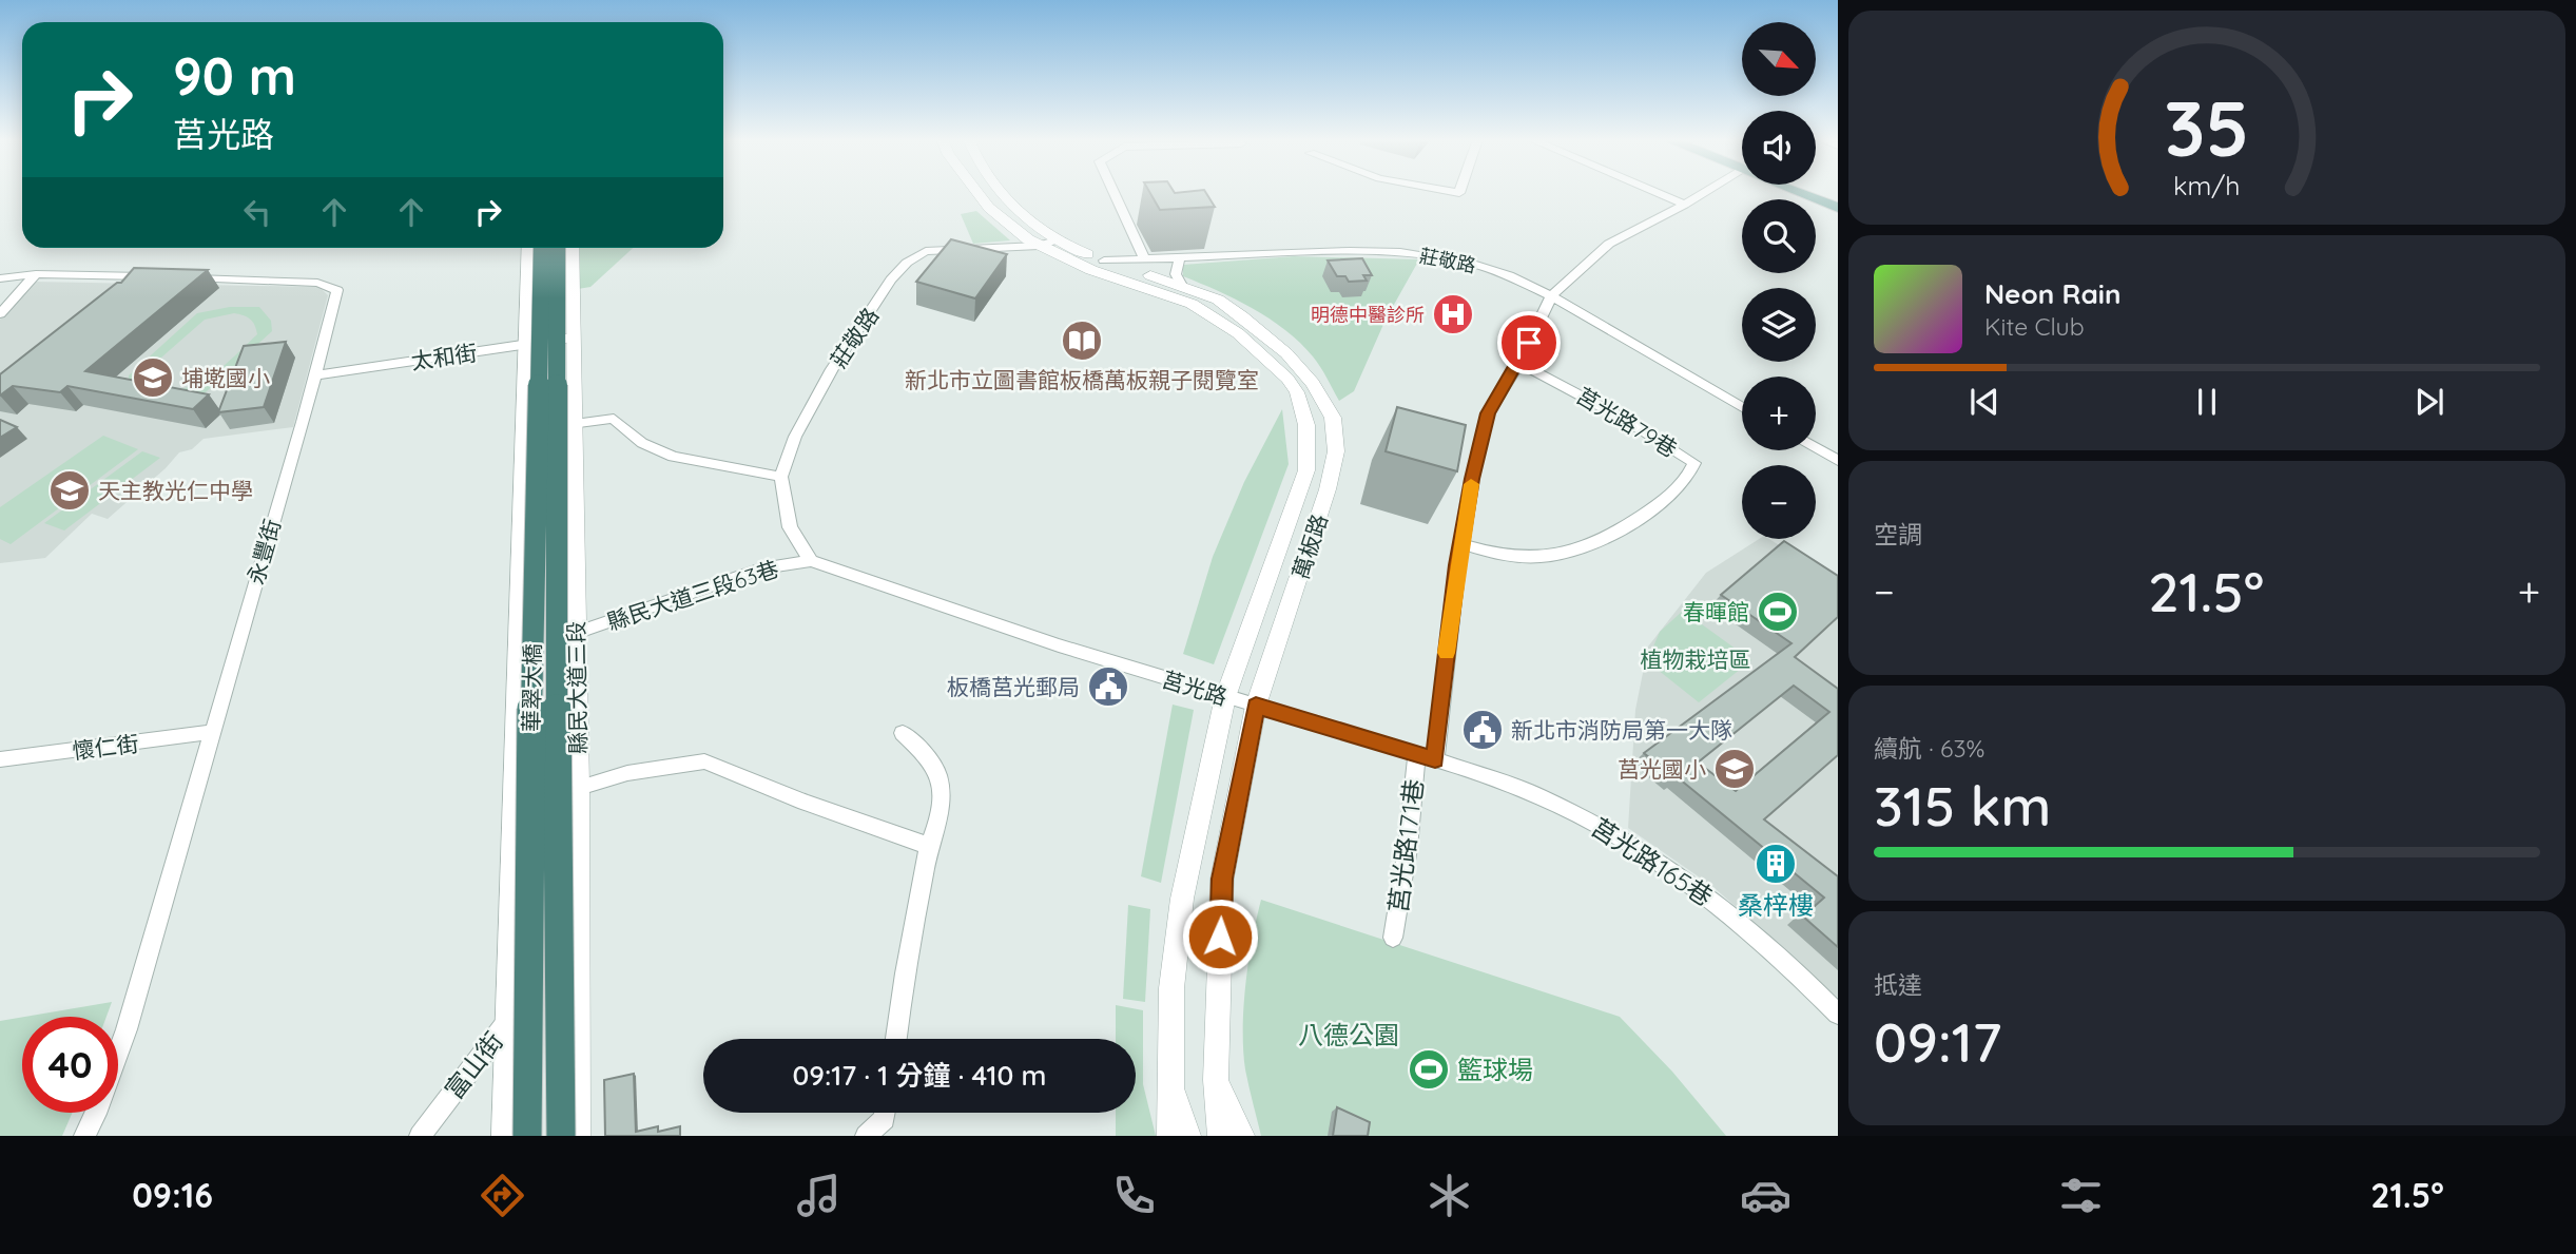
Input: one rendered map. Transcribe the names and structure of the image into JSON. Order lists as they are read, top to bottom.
{
  "streets": {
    "highway": ["華翠大橋"],
    "street": [
      "莊敬路",
      "太和街",
      "莒光路79巷",
      "萬板路",
      "永豐街",
      "縣民大道三段63巷",
      "縣民大道三段",
      "莒光路",
      "懷仁街",
      "莒光路171巷",
      "莒光路165巷",
      "富山街"
    ]
  },
  "crossings": [
    ["莊敬路", "萬板路"],
    ["莊敬路", "縣民大道三段63巷"],
    ["莊敬路", "莒光路"],
    ["太和街", "永豐街"],
    ["太和街", "縣民大道三段"],
    ["萬板路", "莒光路"],
    ["永豐街", "懷仁街"],
    ["縣民大道三段63巷", "縣民大道三段"],
    ["縣民大道三段63巷", "莒光路"],
    ["縣民大道三段", "富山街"],
    ["莒光路", "莒光路171巷"],
    ["莒光路", "莒光路165巷"],
    ["莒光路171巷", "莒光路165巷"]
  ],
  "parks": ["植物栽培區", "八德公園"],
  "places": {
    "hospital": ["明德中醫診所"],
    "library": ["新北市立圖書館板橋萬板親子閱覽室"],
    "school or university": ["埔墘國小", "天主教光仁中學", "莒光國小"],
    "sports": ["春暉館", "籃球場"],
    "public building": ["板橋莒光郵局", "新北市消防局第一大隊"],
    "building": ["桑梓樓"]
  },
  "north": "bottom right",
  "page": {
    "map_buttons": ["+", "−"],
    "turn": ["90 m", "莒光路"],
    "song": ["Neon Rain", "Kite Club"],
    "tile": [
      "空調",
      ["續航 · 63%", "315 km"],
      ["抵達", "09:17"]
    ],
    "heat": ["−", "21.5°", "+"],
    "limit": "40",
    "trip": "09:17 · 1 分鐘 · 410 m",
    "tabs": ["09:16", "21.5°"],
    "gauge": ["35", "km/h"]
  }
}
